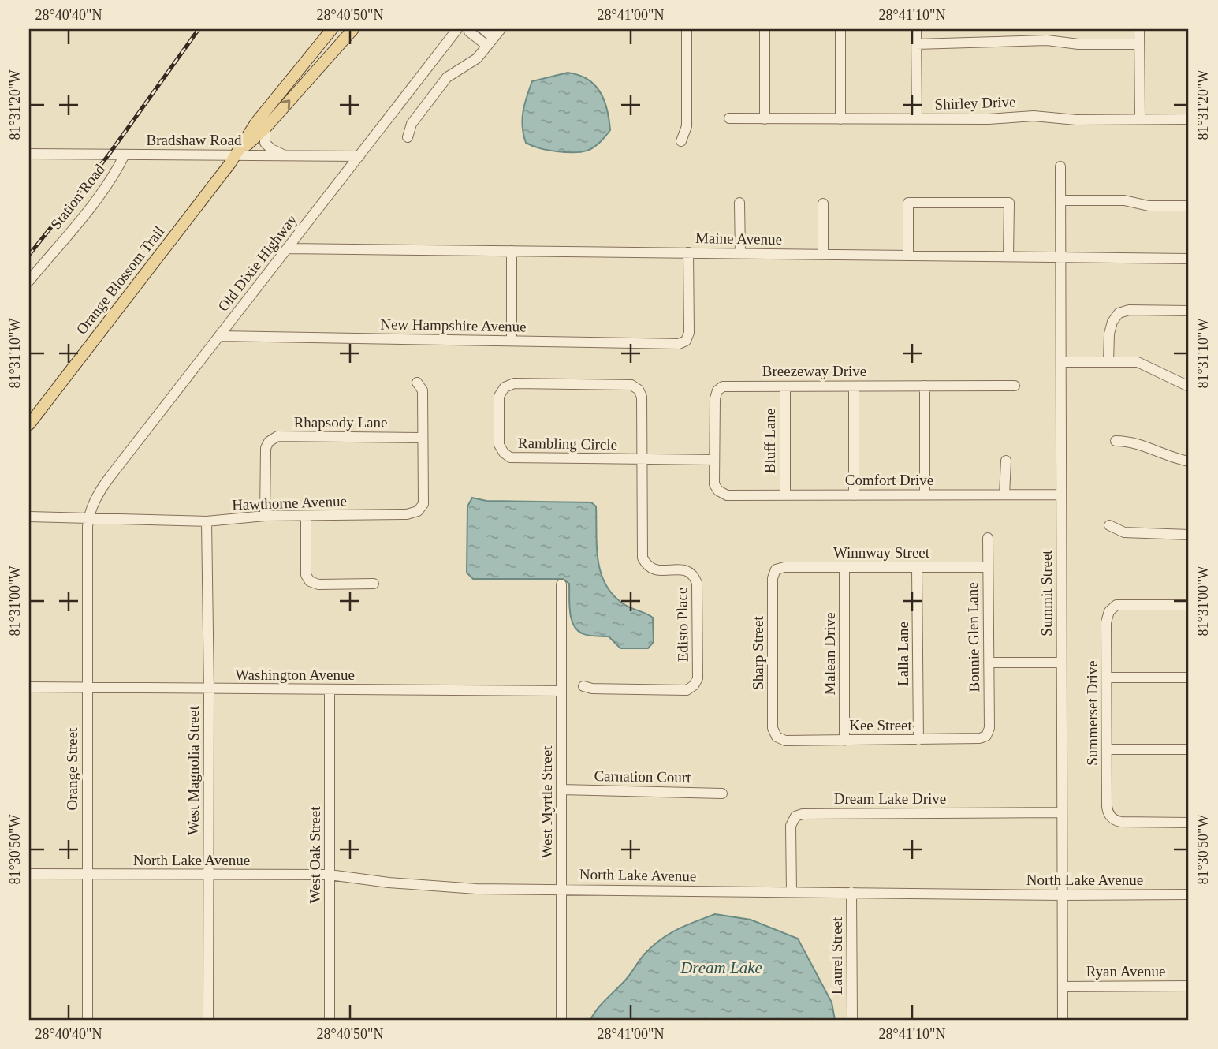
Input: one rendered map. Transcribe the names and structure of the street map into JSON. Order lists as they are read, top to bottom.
{
  "streets": {
    "main road": ["Orange Blossom Trail"],
    "street": [
      "Shirley Drive",
      "Bradshaw Road",
      "Station Road",
      "Maine Avenue",
      "Old Dixie Highway",
      "New Hampshire Avenue",
      "Breezeway Drive",
      "Rhapsody Lane",
      "Bluff Lane",
      "Rambling Circle",
      "Comfort Drive",
      "Hawthorne Avenue",
      "Winnway Street",
      "Summit Street",
      "Edisto Place",
      "Bonnie Glen Lane",
      "Sharp Street",
      "Malean Drive",
      "Lalla Lane",
      "Washington Avenue",
      "Summerset Drive",
      "Kee Street",
      "Orange Street",
      "West Magnolia Street",
      "Carnation Court",
      "Dream Lake Drive",
      "West Myrtle Street",
      "West Oak Street",
      "North Lake Avenue",
      "Laurel Street",
      "Ryan Avenue"
    ]
  },
  "crossings": [
    ["Bradshaw Road", "Station Road"],
    ["Bradshaw Road", "Old Dixie Highway"],
    ["Bradshaw Road", "Orange Blossom Trail"],
    ["Maine Avenue", "Old Dixie Highway"],
    ["Maine Avenue", "New Hampshire Avenue"],
    ["Maine Avenue", "Summit Street"],
    ["Old Dixie Highway", "New Hampshire Avenue"],
    ["Old Dixie Highway", "Hawthorne Avenue"],
    ["Old Dixie Highway", "Orange Street"],
    ["Breezeway Drive", "Bluff Lane"],
    ["Breezeway Drive", "Rambling Circle"],
    ["Breezeway Drive", "Comfort Drive"],
    ["Rhapsody Lane", "Hawthorne Avenue"],
    ["Bluff Lane", "Comfort Drive"],
    ["Rambling Circle", "Edisto Place"],
    ["Comfort Drive", "Summit Street"],
    ["Hawthorne Avenue", "Orange Street"],
    ["Hawthorne Avenue", "West Magnolia Street"],
    ["Winnway Street", "Bonnie Glen Lane"],
    ["Winnway Street", "Sharp Street"],
    ["Winnway Street", "Malean Drive"],
    ["Winnway Street", "Lalla Lane"],
    ["Summit Street", "Dream Lake Drive"],
    ["Summit Street", "North Lake Avenue"],
    ["Summit Street", "Ryan Avenue"],
    ["Bonnie Glen Lane", "Kee Street"],
    ["Sharp Street", "Kee Street"],
    ["Malean Drive", "Kee Street"],
    ["Lalla Lane", "Kee Street"],
    ["Washington Avenue", "Orange Street"],
    ["Washington Avenue", "West Magnolia Street"],
    ["Washington Avenue", "West Myrtle Street"],
    ["Washington Avenue", "West Oak Street"],
    ["Orange Street", "North Lake Avenue"],
    ["West Magnolia Street", "North Lake Avenue"],
    ["Carnation Court", "West Myrtle Street"],
    ["Dream Lake Drive", "North Lake Avenue"],
    ["West Myrtle Street", "North Lake Avenue"],
    ["West Oak Street", "North Lake Avenue"],
    ["North Lake Avenue", "Laurel Street"]
  ],
  "water": ["Dream Lake"],
  "coordinates": [
    "28°40'40\"N",
    "28°40'50\"N",
    "28°41'00\"N",
    "28°41'10\"N",
    "81°31'20\"W",
    "81°31'10\"W",
    "81°31'00\"W",
    "81°30'50\"W"
  ]
}
